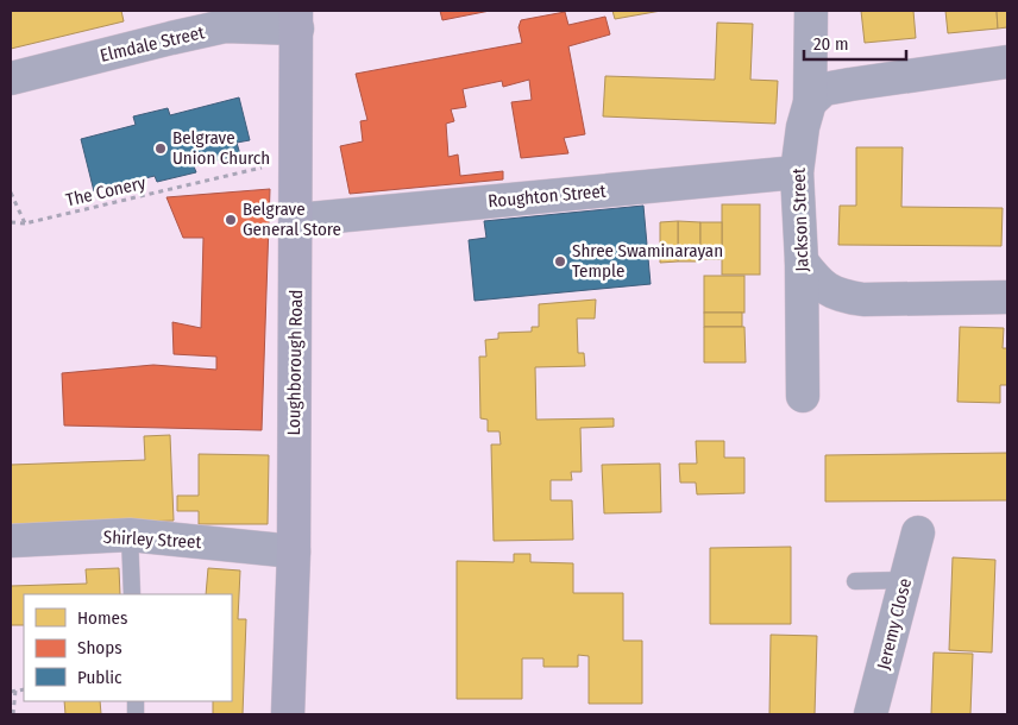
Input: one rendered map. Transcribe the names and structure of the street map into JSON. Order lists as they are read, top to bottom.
{
  "streets": {
    "street": [
      "Elmdale Street",
      "Roughton Street",
      "Jackson Street",
      "Loughborough Road",
      "Shirley Street",
      "Jeremy Close"
    ],
    "path": ["The Conery"]
  },
  "crossings": [
    ["Elmdale Street", "Loughborough Road"],
    ["The Conery", "Loughborough Road"],
    ["Roughton Street", "Jackson Street"],
    ["Roughton Street", "Loughborough Road"],
    ["Loughborough Road", "Shirley Street"]
  ],
  "places": ["Belgrave Union Church", "Belgrave General Store", "Shree Swaminarayan Temple"],
  "legend": ["Homes", "Shops", "Public"],
  "scale_bar": "20 m"
}
